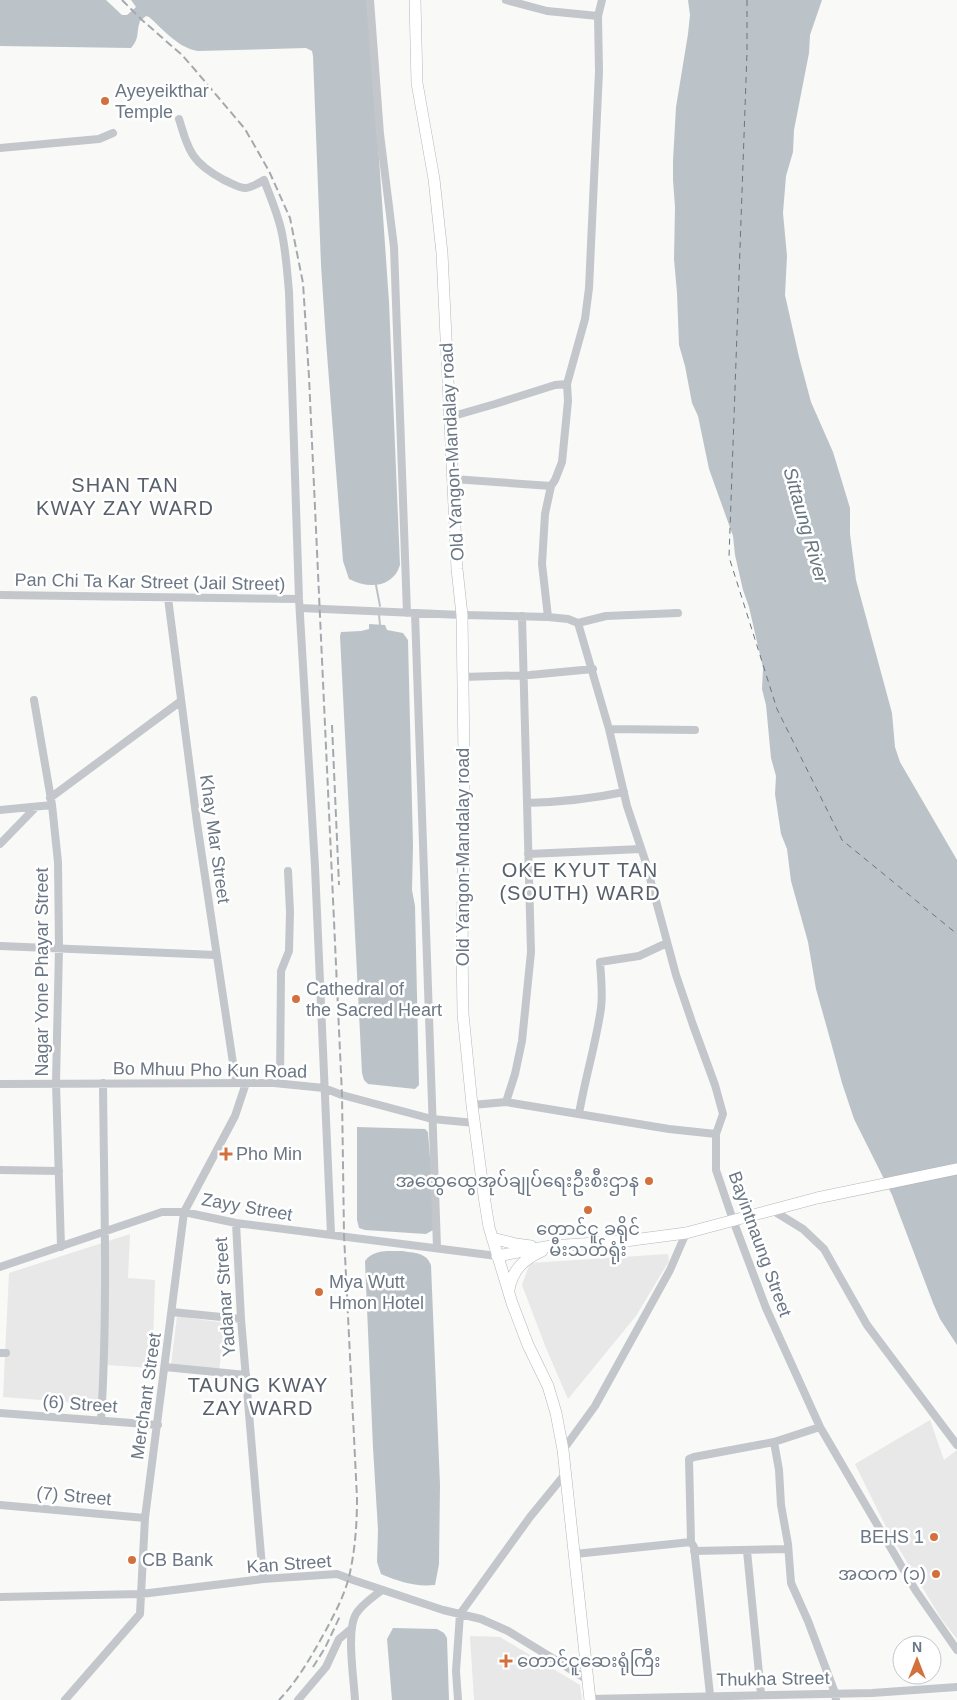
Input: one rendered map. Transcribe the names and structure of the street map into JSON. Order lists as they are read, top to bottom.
{
  "streets": {
    "highway": ["Old Yangon-Mandalay road"],
    "street": [
      "Pan Chi Ta Kar Street (Jail Street)",
      "Khay Mar Street",
      "Nagar Yone Phayar Street",
      "Bo Mhuu Pho Kun Road",
      "Zayy Street",
      "Bayintnaung Street",
      "Yadanar Street",
      "Merchant Street",
      "(6) Street",
      "(7) Street",
      "Kan Street",
      "Thukha Street"
    ]
  },
  "crossings": [
    ["Old Yangon-Mandalay road", "Bo Mhuu Pho Kun Road"],
    ["Old Yangon-Mandalay road", "Zayy Street"],
    ["Old Yangon-Mandalay road", "Kan Street"],
    ["Old Yangon-Mandalay road", "Thukha Street"],
    ["Pan Chi Ta Kar Street (Jail Street)", "Khay Mar Street"],
    ["Khay Mar Street", "Bo Mhuu Pho Kun Road"],
    ["Nagar Yone Phayar Street", "Bo Mhuu Pho Kun Road"],
    ["Nagar Yone Phayar Street", "Zayy Street"],
    ["Bo Mhuu Pho Kun Road", "Merchant Street"],
    ["Zayy Street", "Yadanar Street"],
    ["Zayy Street", "Merchant Street"],
    ["Yadanar Street", "Kan Street"],
    ["Merchant Street", "(6) Street"],
    ["Merchant Street", "(7) Street"],
    ["Merchant Street", "Kan Street"]
  ],
  "districts": ["SHAN TAN KWAY ZAY WARD", "OKE KYUT TAN (SOUTH) WARD", "TAUNG KWAY ZAY WARD"],
  "water": ["Sittaung River"],
  "places": {
    "other": [
      "Ayeyeikthar Temple",
      "Cathedral of the Sacred Heart",
      "အထွေထွေအုပ်ချုပ်ရေးဦးစီးဌာန",
      "တောင်ငူ ခရိုင် မီးသတ်ရုံး",
      "Mya Wutt Hmon Hotel",
      "BEHS 1",
      "CB Bank",
      "အထက (၁)"
    ],
    "health": ["Pho Min", "တောင်ငူဆေးရုံကြီး"]
  },
  "north": "top"
}
